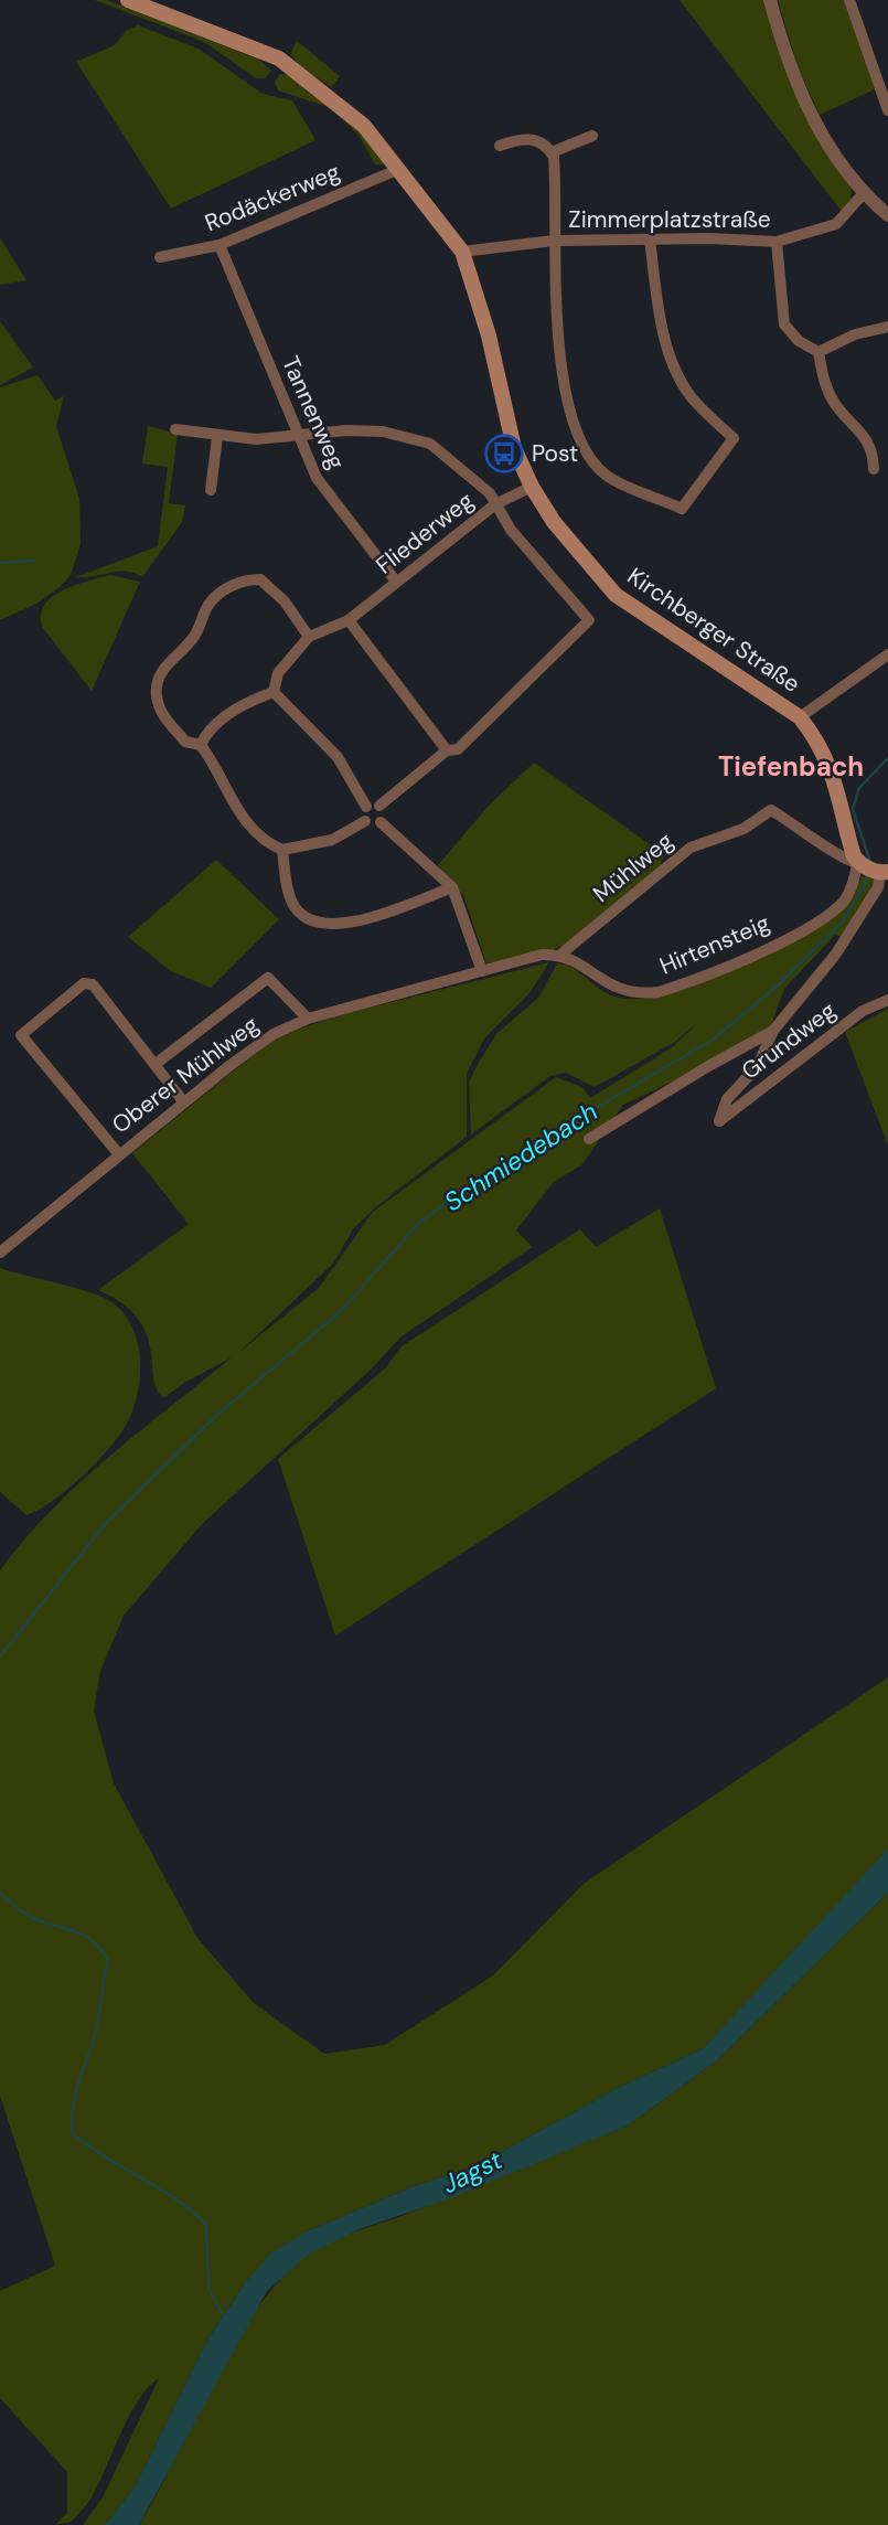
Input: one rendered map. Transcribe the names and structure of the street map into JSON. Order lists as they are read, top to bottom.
{
  "streets": {
    "main road": ["Kirchberger Straße"],
    "street": [
      "Rodäckerweg",
      "Zimmerplatzstraße",
      "Tannenweg",
      "Fliederweg",
      "Mühlweg",
      "Hirtensteig",
      "Grundweg",
      "Oberer Mühlweg"
    ]
  },
  "crossings": [
    ["Rodäckerweg", "Tannenweg"],
    ["Rodäckerweg", "Kirchberger Straße"],
    ["Zimmerplatzstraße", "Kirchberger Straße"],
    ["Tannenweg", "Fliederweg"],
    ["Fliederweg", "Kirchberger Straße"],
    ["Kirchberger Straße", "Mühlweg"],
    ["Kirchberger Straße", "Hirtensteig"],
    ["Mühlweg", "Hirtensteig"],
    ["Mühlweg", "Oberer Mühlweg"],
    ["Hirtensteig", "Oberer Mühlweg"]
  ],
  "districts": ["Tiefenbach"],
  "water": ["Schmiedebach", "Jagst"],
  "places": {
    "bus stop": ["Post"]
  }
}
